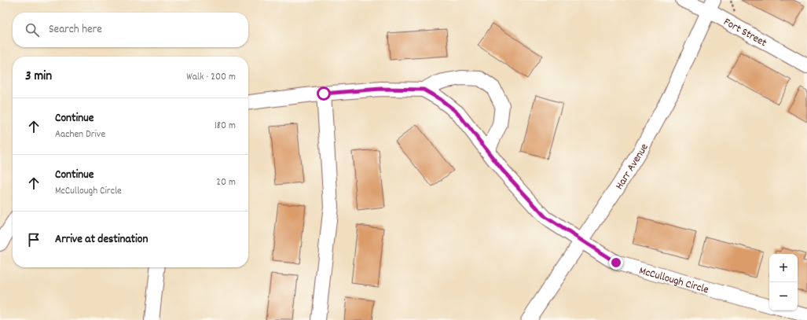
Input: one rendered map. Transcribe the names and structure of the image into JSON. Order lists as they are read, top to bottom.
{
  "streets": {
    "street": ["Fort Street", "Harr Avenue", "McCullough Circle"]
  },
  "crossings": [
    ["Fort Street", "Harr Avenue"],
    ["Harr Avenue", "McCullough Circle"]
  ],
  "page": {
    "search": "Search here",
    "heading": ["3 min", "Walk · 200 m"],
    "list": [
      ["Continue", "Aachen Drive", "180 m"],
      ["Continue", "McCullough Circle", "20 m"],
      "Arrive at destination"
    ],
    "map_buttons": ["+", "−"]
  }
}
